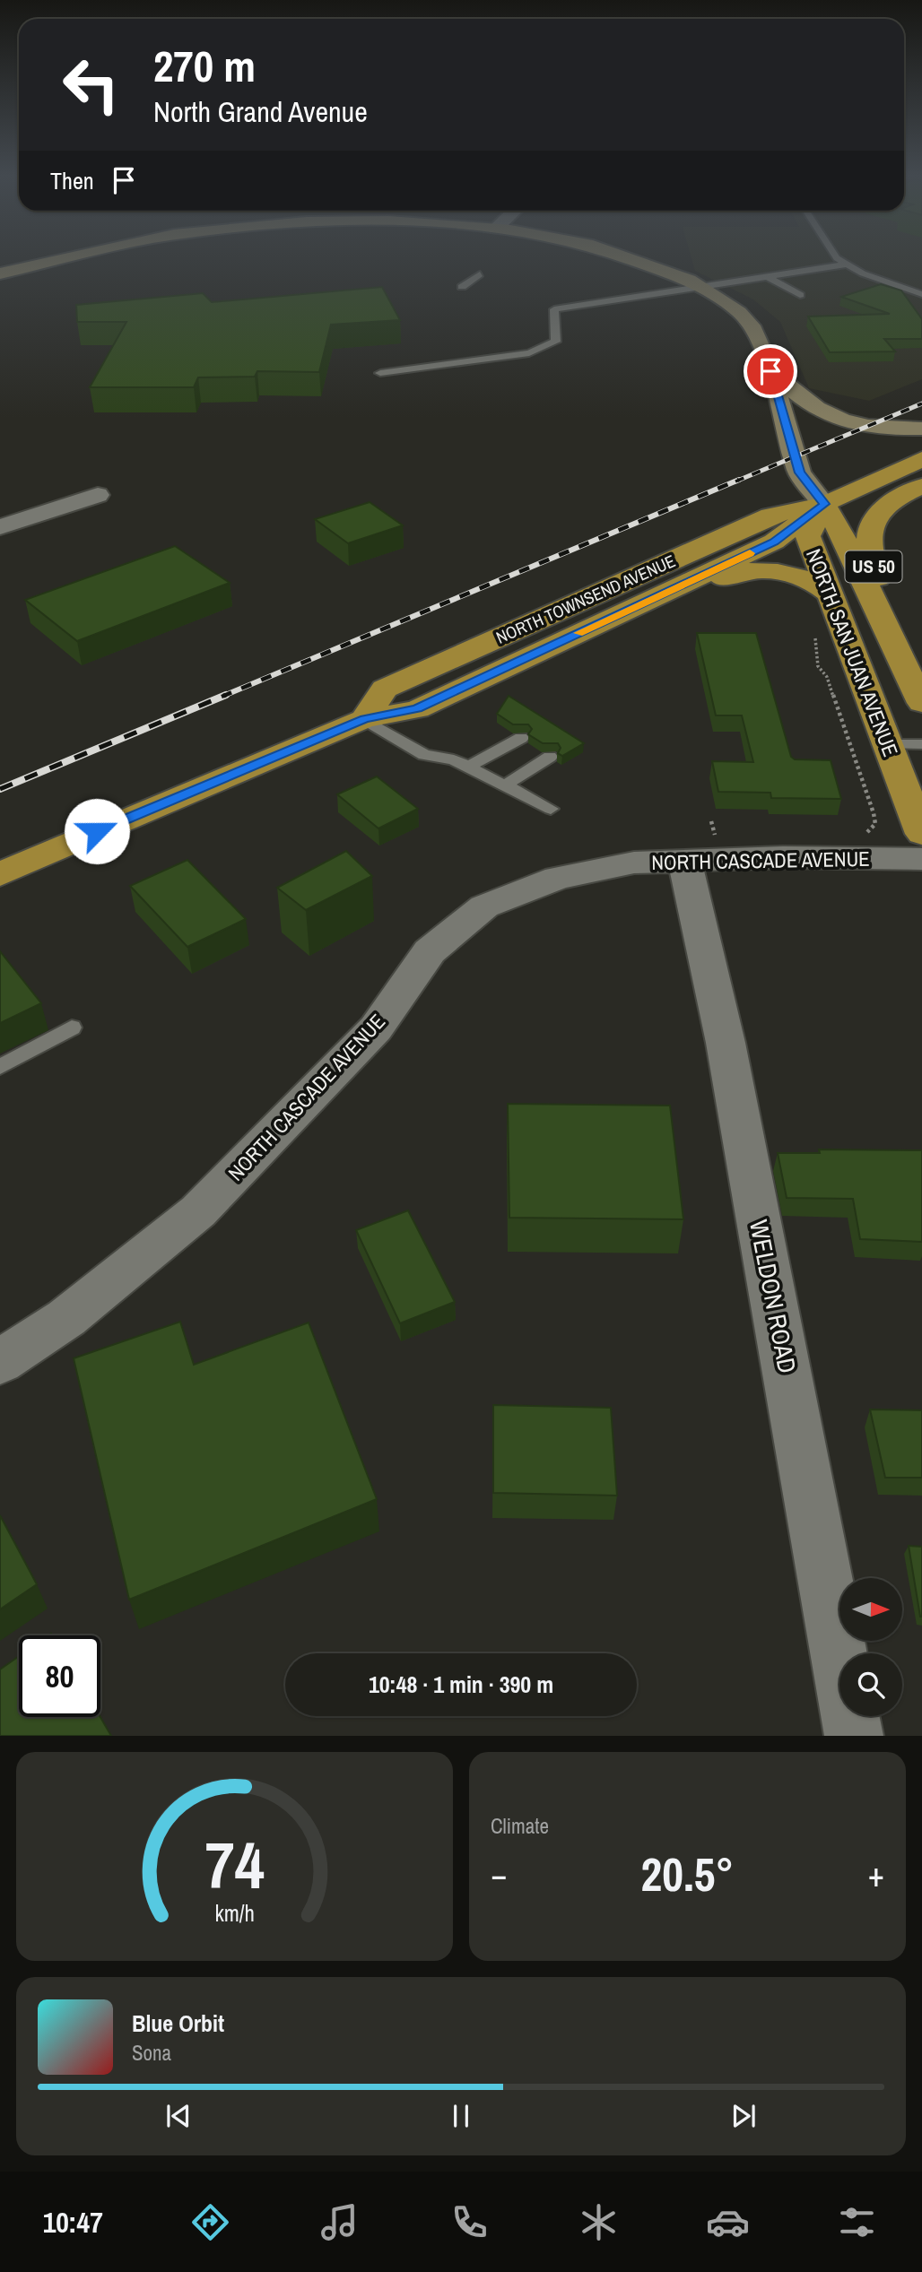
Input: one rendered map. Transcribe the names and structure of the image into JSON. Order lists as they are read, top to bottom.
{
  "streets": {
    "highway": ["US 50", "NORTH TOWNSEND AVENUE", "NORTH SAN JUAN AVENUE"],
    "street": ["NORTH CASCADE AVENUE", "WELDON ROAD"]
  },
  "crossings": [
    ["US 50", "NORTH TOWNSEND AVENUE"],
    ["US 50", "NORTH SAN JUAN AVENUE"],
    ["NORTH TOWNSEND AVENUE", "NORTH SAN JUAN AVENUE"],
    ["NORTH CASCADE AVENUE", "WELDON ROAD"]
  ],
  "north": "right",
  "page": {
    "turn": ["270 m", "North Grand Avenue"],
    "then": "Then",
    "limit": "80",
    "trip": "10:48 · 1 min · 390 m",
    "tile": "Climate",
    "heat": ["−", "20.5°", "+"],
    "song": ["Blue Orbit", "Sona"],
    "tabs": "10:47",
    "gauge": ["74", "km/h"]
  }
}
